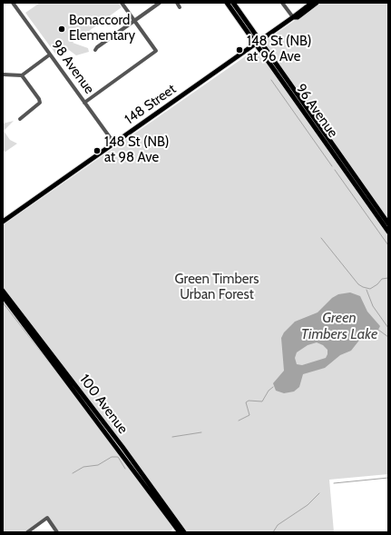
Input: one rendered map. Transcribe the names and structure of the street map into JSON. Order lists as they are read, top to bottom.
{
  "streets": {
    "main road": ["148 Street", "96 Avenue", "100 Avenue"],
    "street": ["98 Avenue"]
  },
  "crossings": [
    ["98 Avenue", "148 Street"],
    ["148 Street", "96 Avenue"]
  ],
  "water": ["Green Timbers Lake"],
  "parks": ["Green Timbers Urban Forest"],
  "places": ["Bonaccord Elementary", "148 St (NB) at 96 Ave", "148 St (NB) at 98 Ave"]
}
